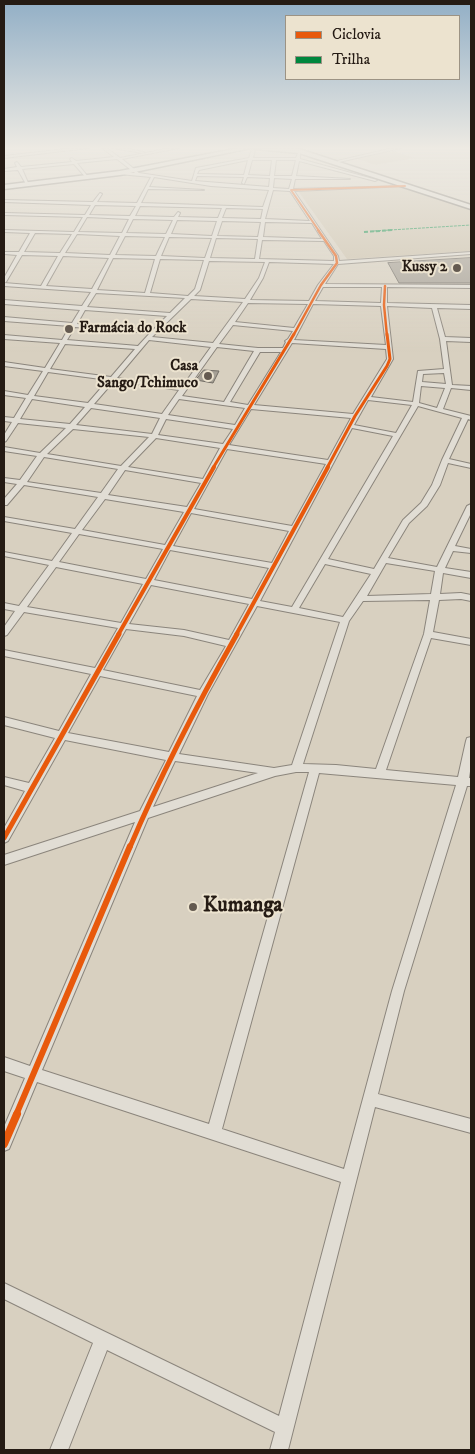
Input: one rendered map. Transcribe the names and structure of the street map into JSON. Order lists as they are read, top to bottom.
{
  "places": [
    "Kussy 2",
    "Farmácia do Rock",
    "Casa Sango/Tchimuco",
    "Kumanga"
  ],
  "legend": ["Ciclovia", "Trilha"]
}
